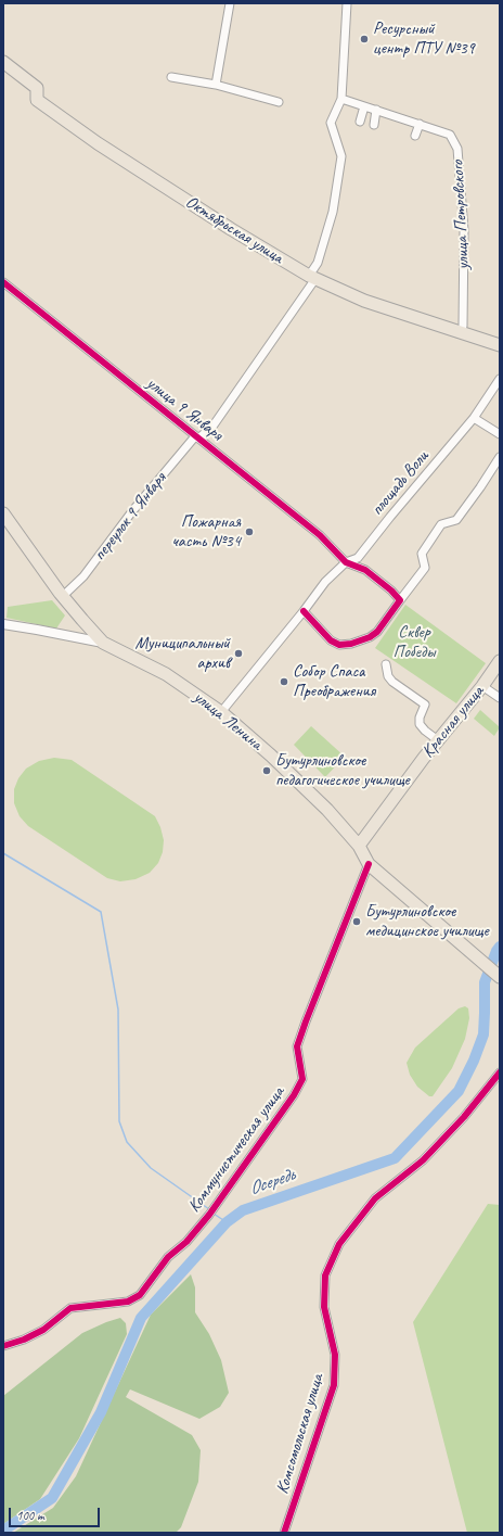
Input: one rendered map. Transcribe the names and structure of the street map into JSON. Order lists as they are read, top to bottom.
{
  "streets": {
    "main road": ["Октябрьская улица", "улица Ленина", "Красная улица"],
    "street": [
      "улица Петровского",
      "улица 9 Января",
      "площадь Воли",
      "переулок 9 Января",
      "Коммунистическая улица",
      "Комсомольская улица"
    ]
  },
  "crossings": [
    ["улица Петровского", "Октябрьская улица"],
    ["Октябрьская улица", "переулок 9 Января"],
    ["улица 9 Января", "площадь Воли"],
    ["улица 9 Января", "переулок 9 Января"],
    ["площадь Воли", "улица Ленина"],
    ["улица Ленина", "Красная улица"],
    ["улица Ленина", "Коммунистическая улица"]
  ],
  "water": ["Осередь"],
  "parks": ["Сквер Победы"],
  "places": [
    "Ресурсный центр ПТУ №39",
    "Пожарная часть №34",
    "Муниципальный архив",
    "Собор Спаса Преображения",
    "Бутурлиновское педагогическое училище",
    "Бутурлиновское медицинское училище"
  ],
  "scale_bar": "100 m"
}
